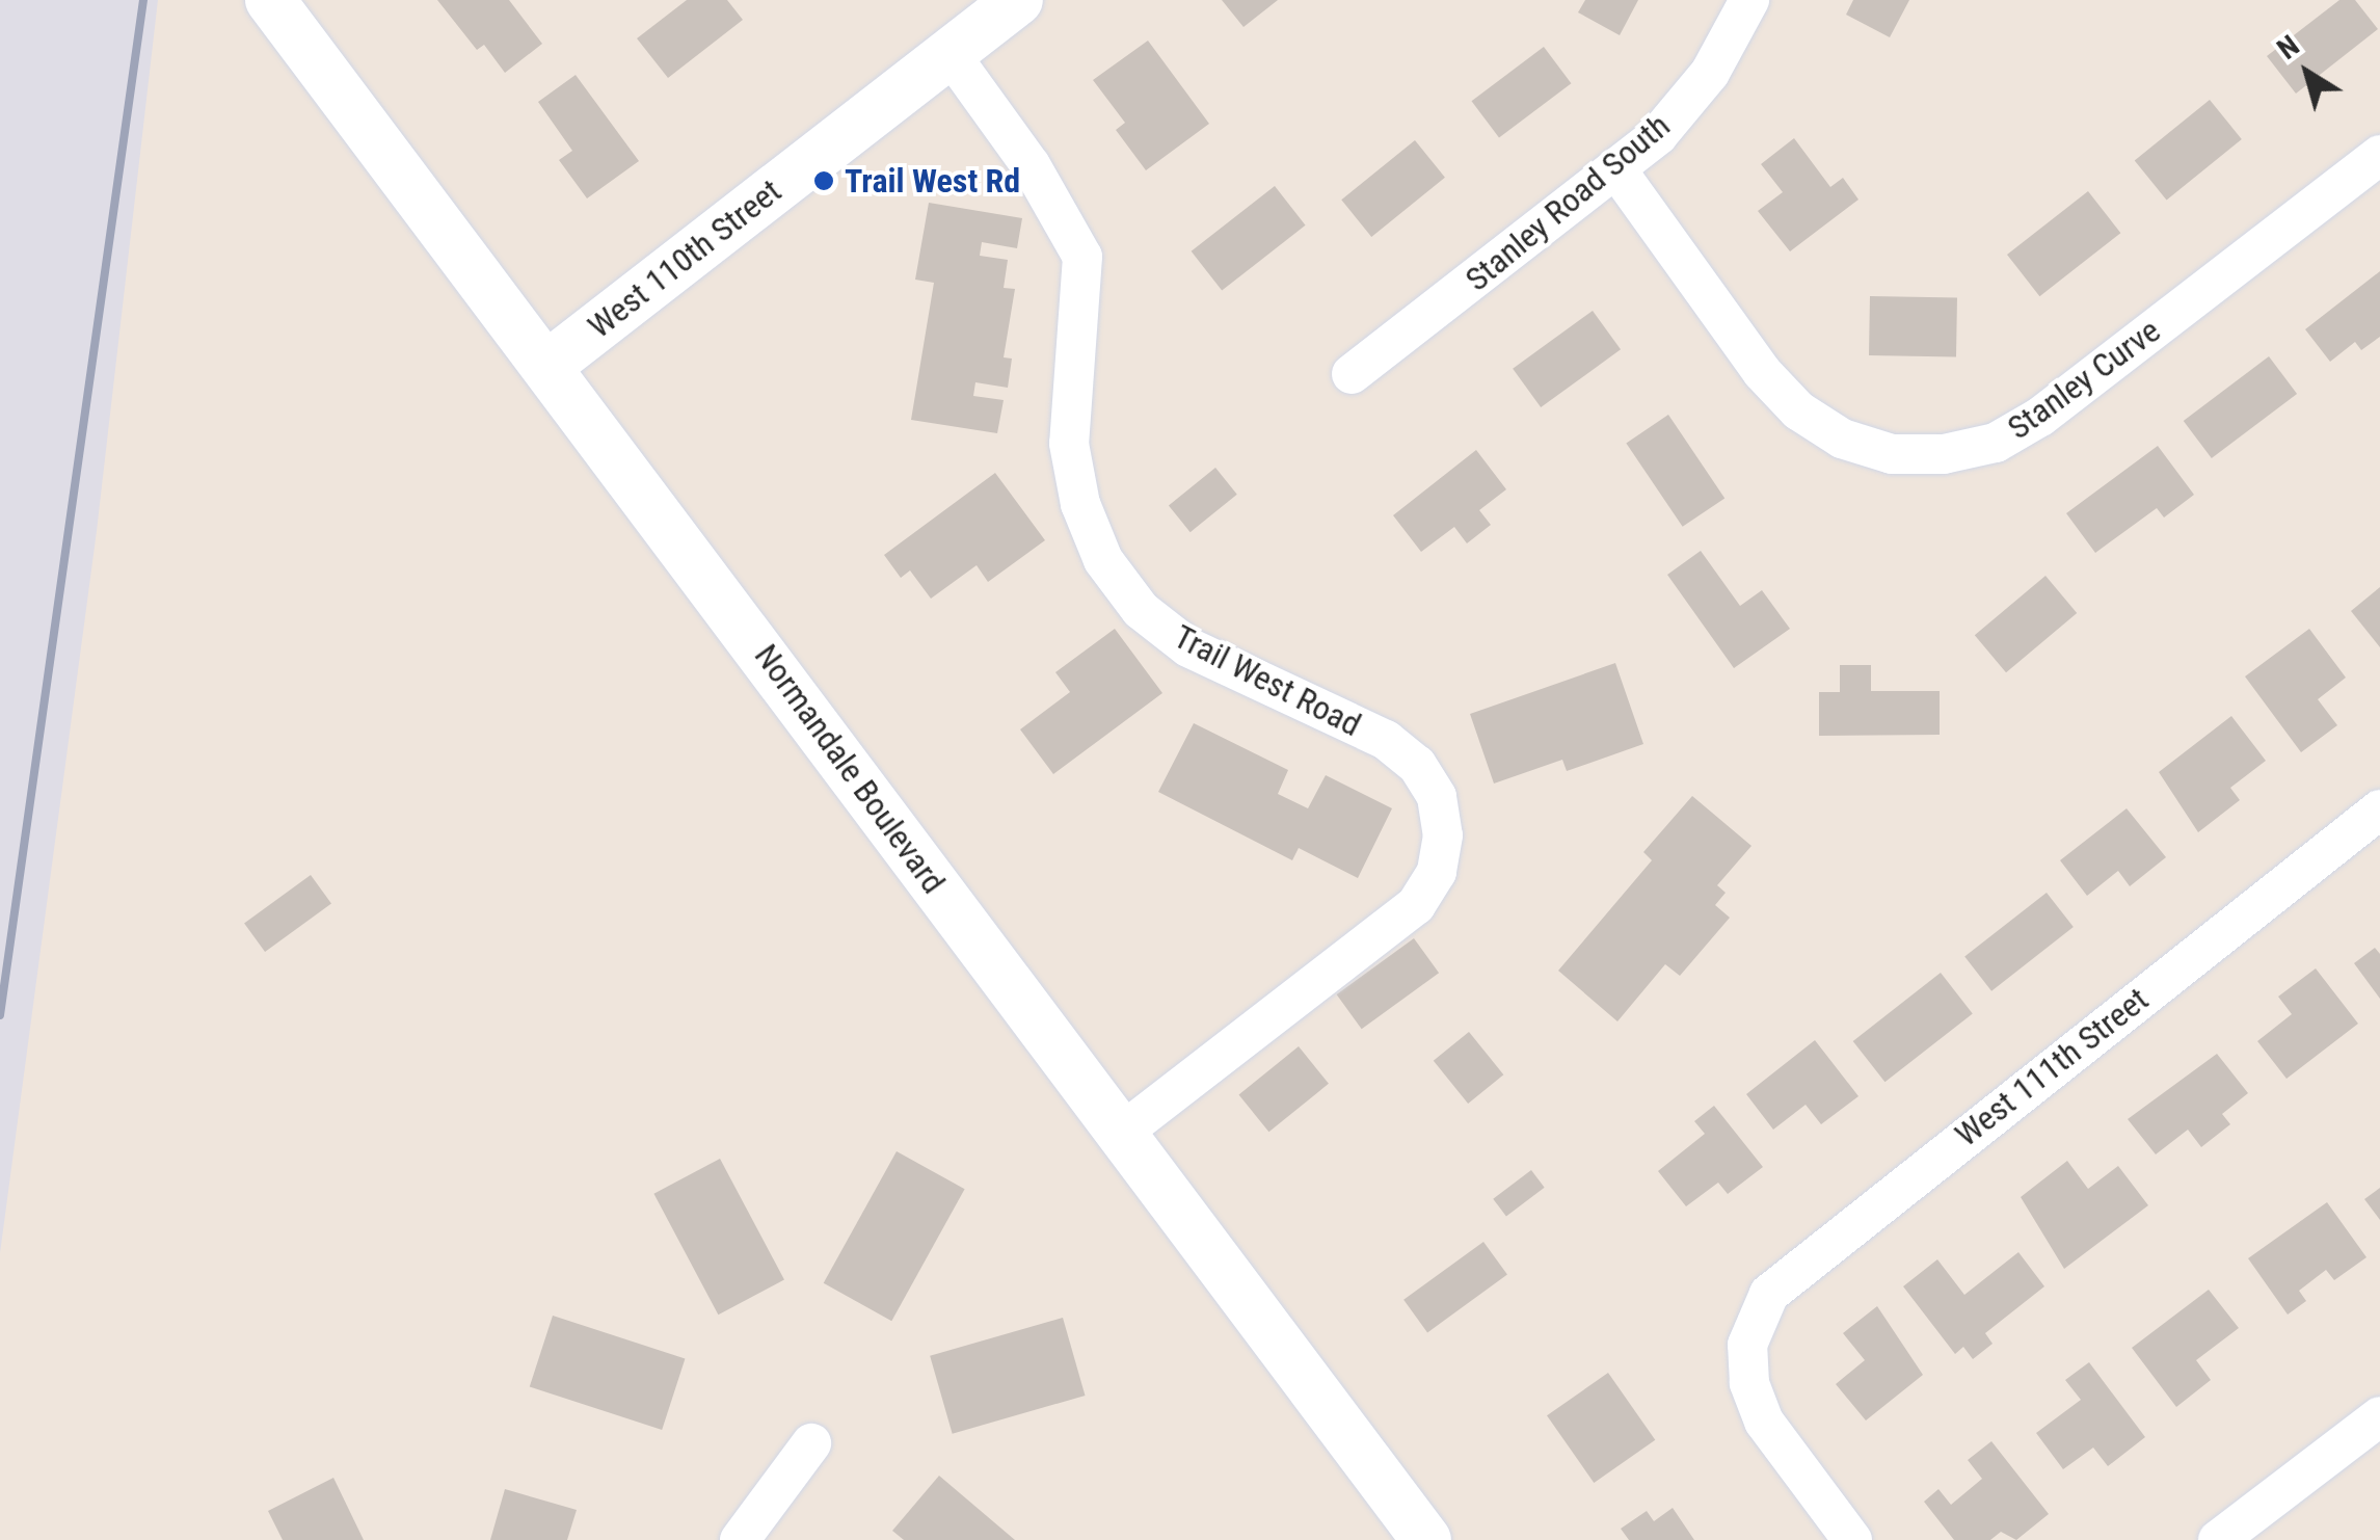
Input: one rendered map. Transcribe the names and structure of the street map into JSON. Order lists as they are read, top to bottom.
{
  "streets": {
    "street": [
      "Stanley Road South",
      "West 110th Street",
      "Stanley Curve",
      "Trail West Road",
      "Normandale Boulevard",
      "West 111th Street"
    ]
  },
  "crossings": [
    ["Stanley Road South", "Stanley Curve"],
    ["West 110th Street", "Trail West Road"],
    ["West 110th Street", "Normandale Boulevard"],
    ["Trail West Road", "Normandale Boulevard"]
  ],
  "places": ["Trail West Rd"],
  "north": "top left"
}
